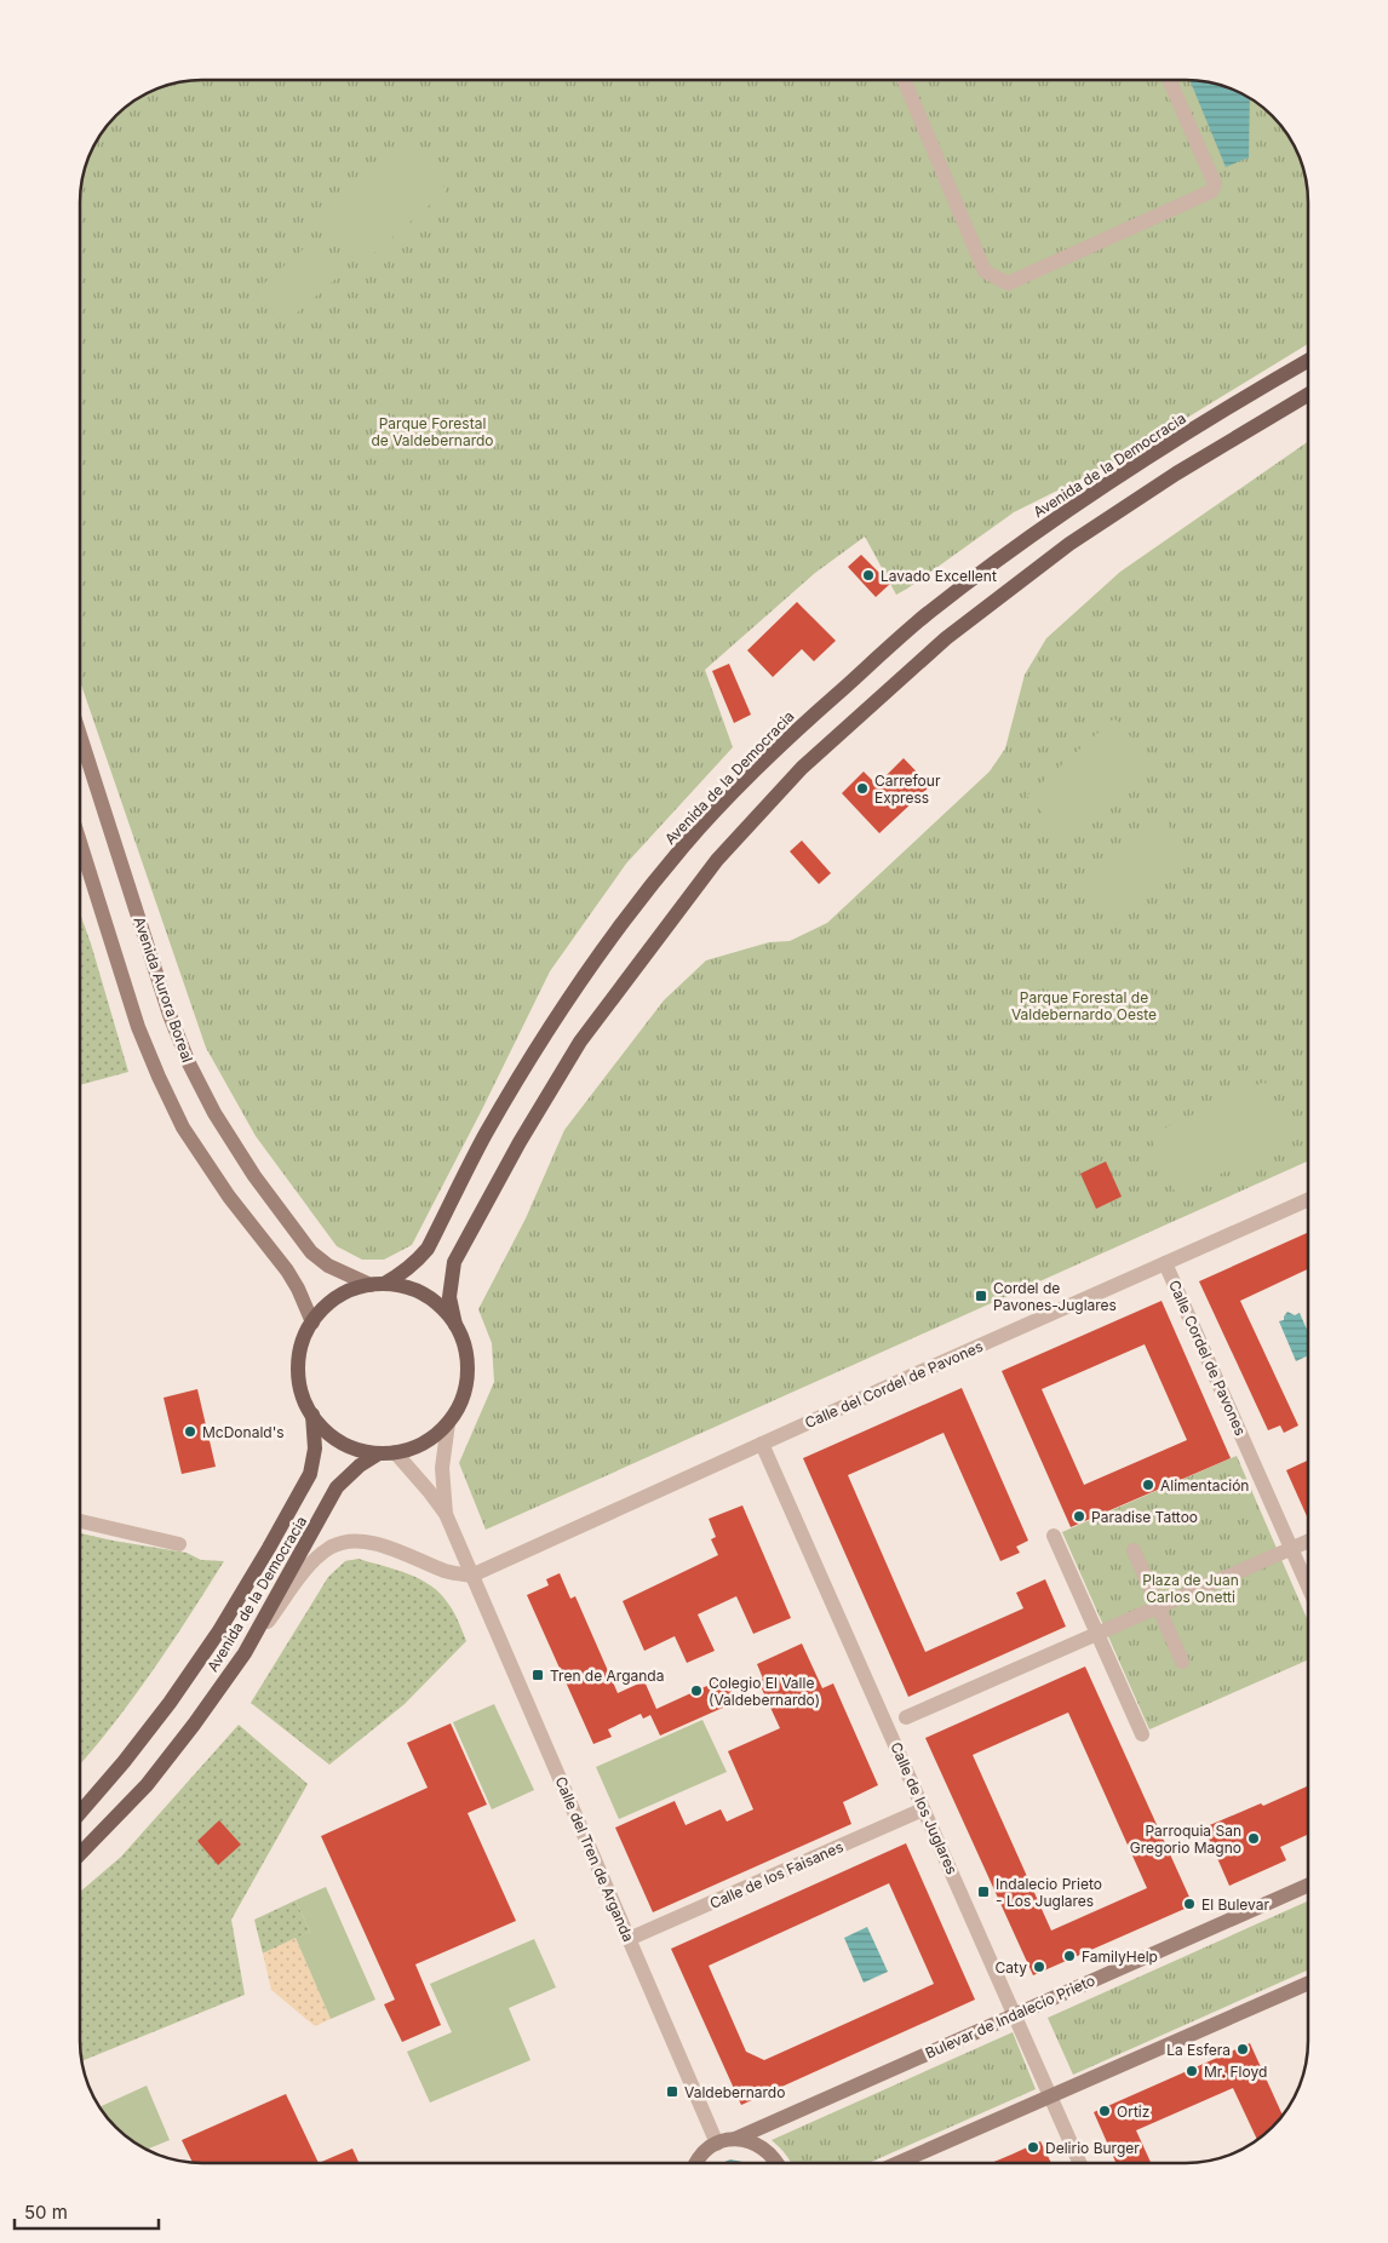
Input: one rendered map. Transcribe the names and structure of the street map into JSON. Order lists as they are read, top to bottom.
{
  "streets": {
    "main road": ["Avenida de la Democracia"],
    "street": [
      "Avenida Aurora Boreal",
      "Calle Cordel de Pavones",
      "Calle del Cordel de Pavones",
      "Calle de los Juglares",
      "Calle del Tren de Arganda",
      "Calle de los Faisanes",
      "Bulevar de Indalecio Prieto"
    ]
  },
  "crossings": [
    ["Avenida de la Democracia", "Avenida Aurora Boreal"],
    ["Avenida de la Democracia", "Calle del Tren de Arganda"],
    ["Avenida Aurora Boreal", "Calle del Tren de Arganda"],
    ["Calle Cordel de Pavones", "Calle del Cordel de Pavones"],
    ["Calle del Cordel de Pavones", "Calle de los Juglares"],
    ["Calle del Cordel de Pavones", "Calle del Tren de Arganda"],
    ["Calle de los Juglares", "Calle de los Faisanes"],
    ["Calle de los Juglares", "Bulevar de Indalecio Prieto"],
    ["Calle del Tren de Arganda", "Calle de los Faisanes"],
    ["Calle del Tren de Arganda", "Bulevar de Indalecio Prieto"]
  ],
  "parks": ["Parque Forestal de Valdebernardo", "Parque Forestal de Valdebernardo Oeste", "Plaza de Juan Carlos Onetti"],
  "places": {
    "other": [
      "Lavado Excellent",
      "Carrefour Express",
      "McDonald's",
      "Alimentación",
      "Paradise Tattoo",
      "Colegio El Valle (Valdebernardo)",
      "Parroquia San Gregorio Magno",
      "El Bulevar",
      "FamilyHelp",
      "Caty",
      "La Esfera",
      "Mr. Floyd",
      "Ortiz",
      "Delirio Burger"
    ],
    "transit": [
      "Cordel de Pavones-Juglares",
      "Tren de Arganda",
      "Indalecio Prieto - Los Juglares",
      "Valdebernardo"
    ]
  },
  "scale_bar": "50 m"
}
